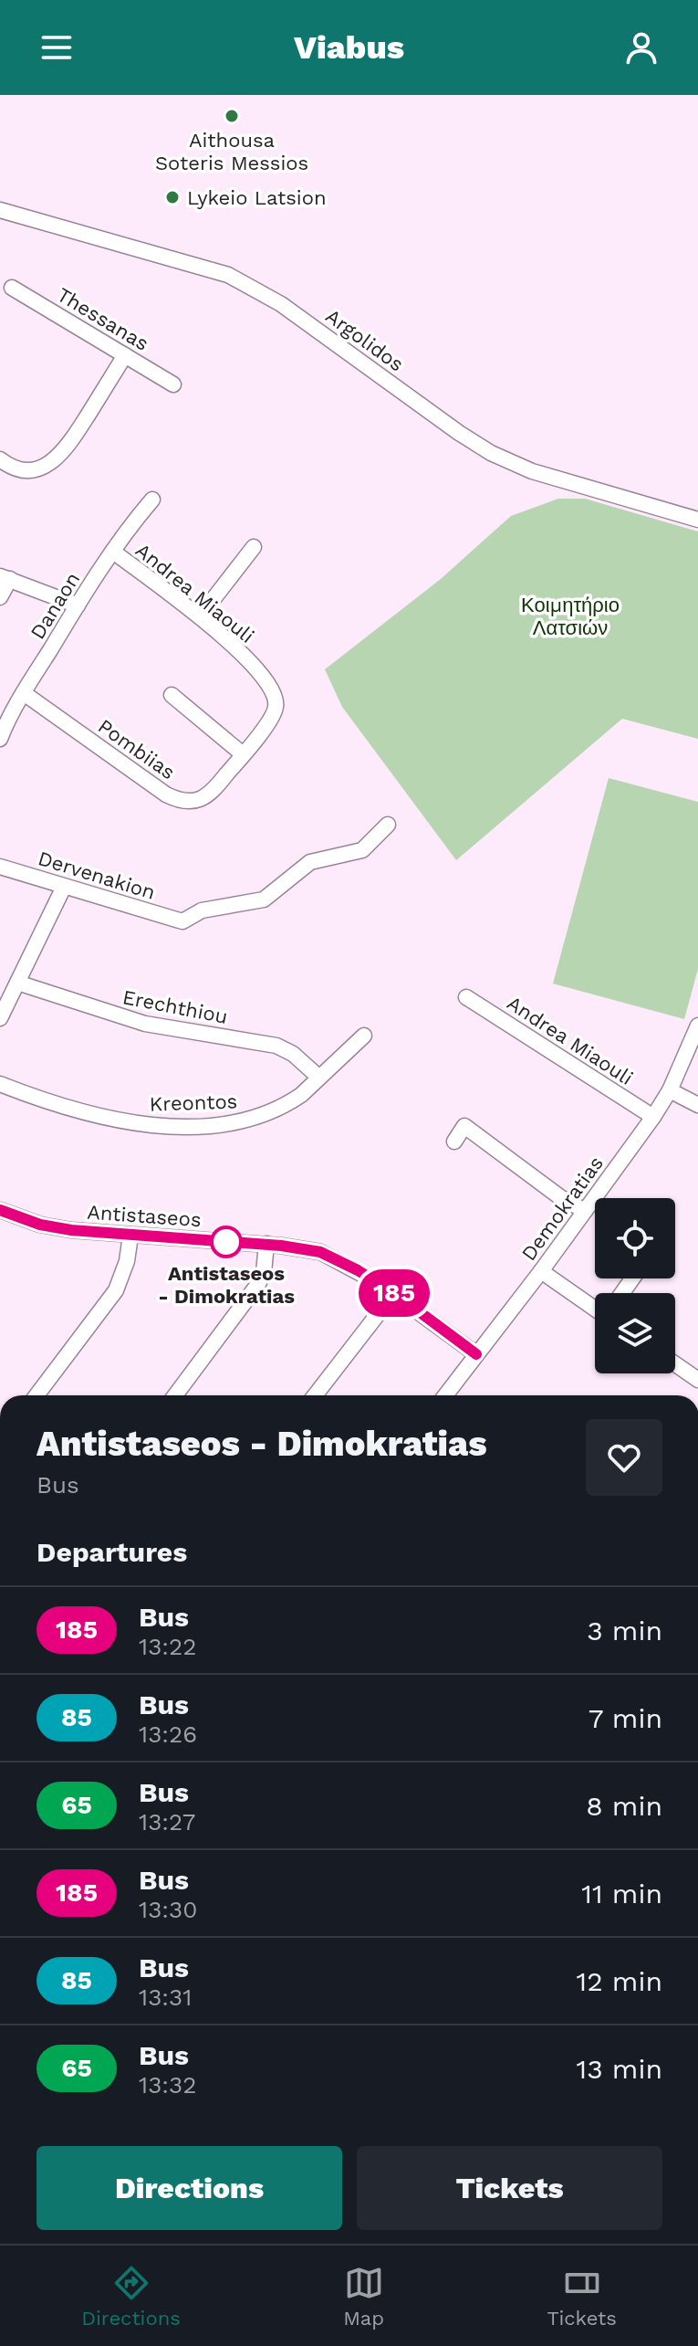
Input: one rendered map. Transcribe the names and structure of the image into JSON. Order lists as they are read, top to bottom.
{
  "streets": {
    "street": [
      "Thessanas",
      "Argolidos",
      "Andrea Miaouli",
      "Danaon",
      "Pombiias",
      "Dervenakion",
      "Erechthiou",
      "Kreontos",
      "Demokratias",
      "Antistaseos"
    ]
  },
  "crossings": [
    ["Andrea Miaouli", "Danaon"],
    ["Andrea Miaouli", "Pombiias"],
    ["Andrea Miaouli", "Demokratias"],
    ["Danaon", "Pombiias"],
    ["Erechthiou", "Kreontos"],
    ["Demokratias", "Antistaseos"]
  ],
  "parks": ["Κοιμητήριο Λατσιών"],
  "places": ["Aithousa Soteris Messios", "Lykeio Latsion", "Antistaseos - Dimokratias"],
  "lines": ["bus line 185"],
  "page": {
    "header": "Viabus",
    "on_map": "185",
    "heading": [
      ["Antistaseos - Dimokratias", "Bus"],
      "Departures"
    ],
    "list": [
      {
        "mark": "185",
        "name": "Bus",
        "note": "13:22",
        "value": "3 min"
      },
      {
        "mark": "85",
        "name": "Bus",
        "note": "13:26",
        "value": "7 min"
      },
      {
        "mark": "65",
        "name": "Bus",
        "note": "13:27",
        "value": "8 min"
      },
      {
        "mark": "185",
        "name": "Bus",
        "note": "13:30",
        "value": "11 min"
      },
      {
        "mark": "85",
        "name": "Bus",
        "note": "13:31",
        "value": "12 min"
      },
      {
        "mark": "65",
        "name": "Bus",
        "note": "13:32",
        "value": "13 min"
      }
    ],
    "buttons": ["Directions", "Tickets"],
    "tabs": ["Directions", "Map", "Tickets"]
  }
}
